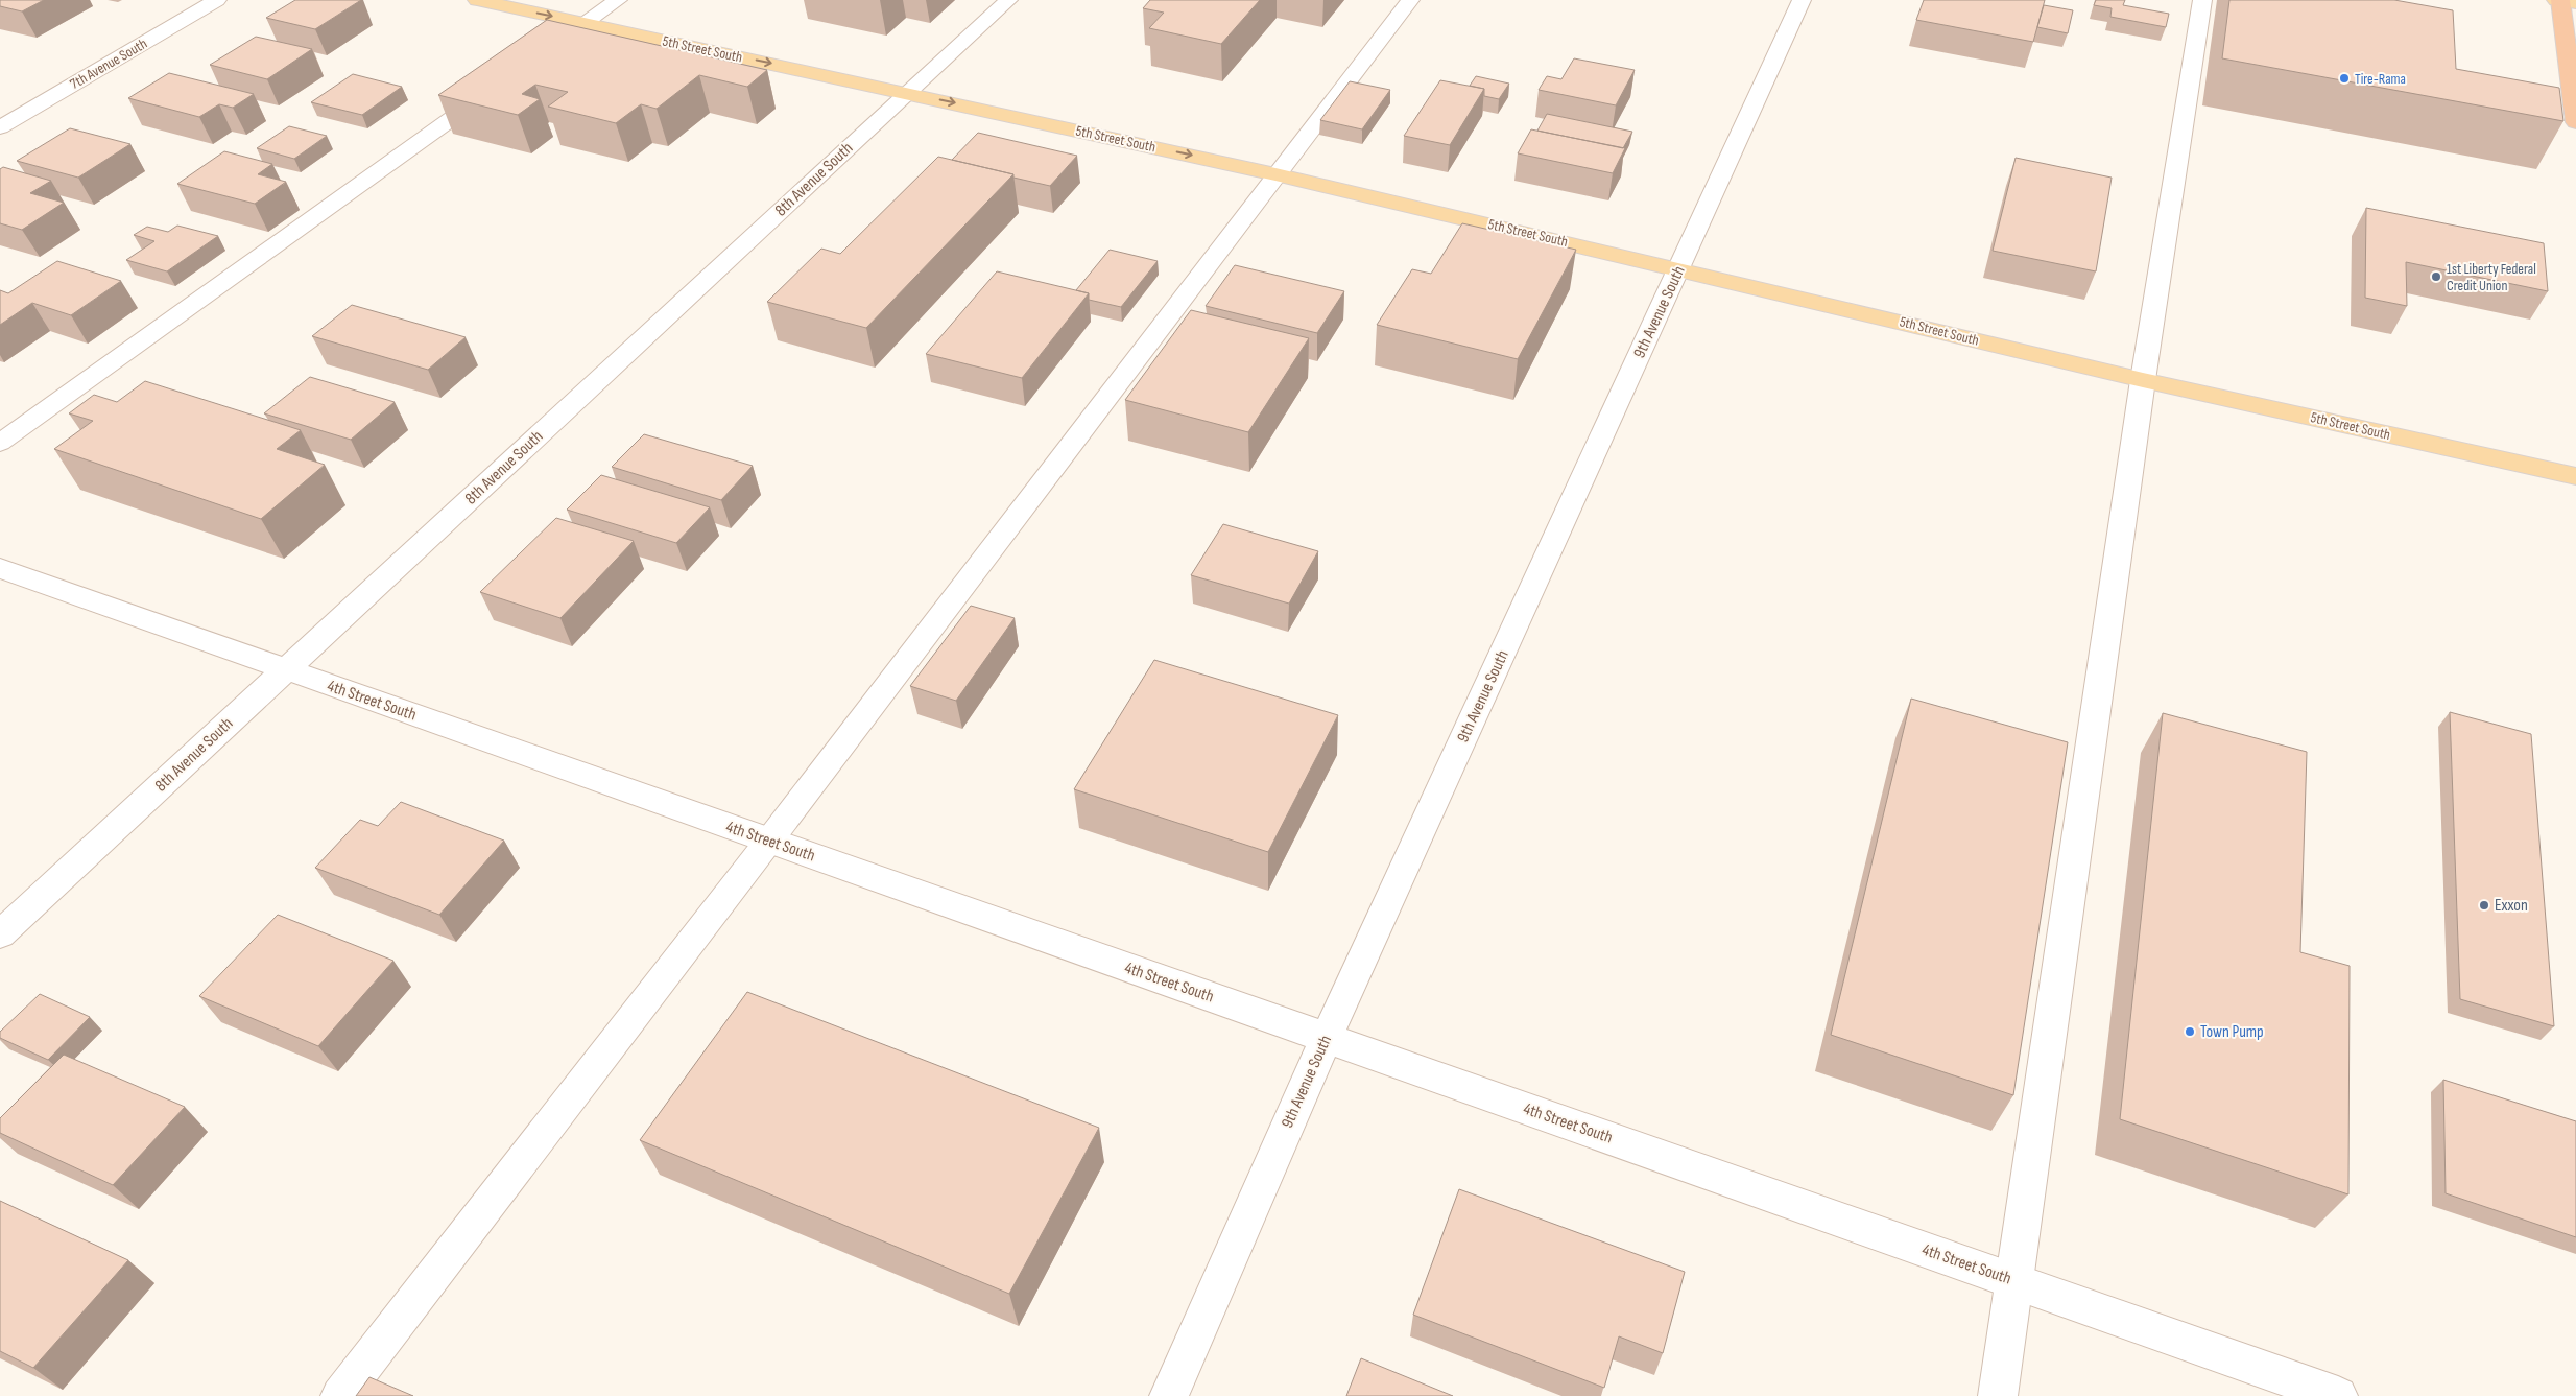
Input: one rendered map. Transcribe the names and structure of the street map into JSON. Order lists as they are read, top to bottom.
{
  "streets": {
    "main road": ["5th Street South"],
    "street": [
      "7th Avenue South",
      "8th Avenue South",
      "9th Avenue South",
      "4th Street South"
    ]
  },
  "crossings": [
    ["5th Street South", "8th Avenue South"],
    ["5th Street South", "9th Avenue South"],
    ["8th Avenue South", "4th Street South"],
    ["9th Avenue South", "4th Street South"]
  ],
  "one_way": ["5th Street South"],
  "places": [
    "Tire-Rama",
    "1st Liberty Federal Credit Union",
    "Exxon",
    "Town Pump"
  ]
}
